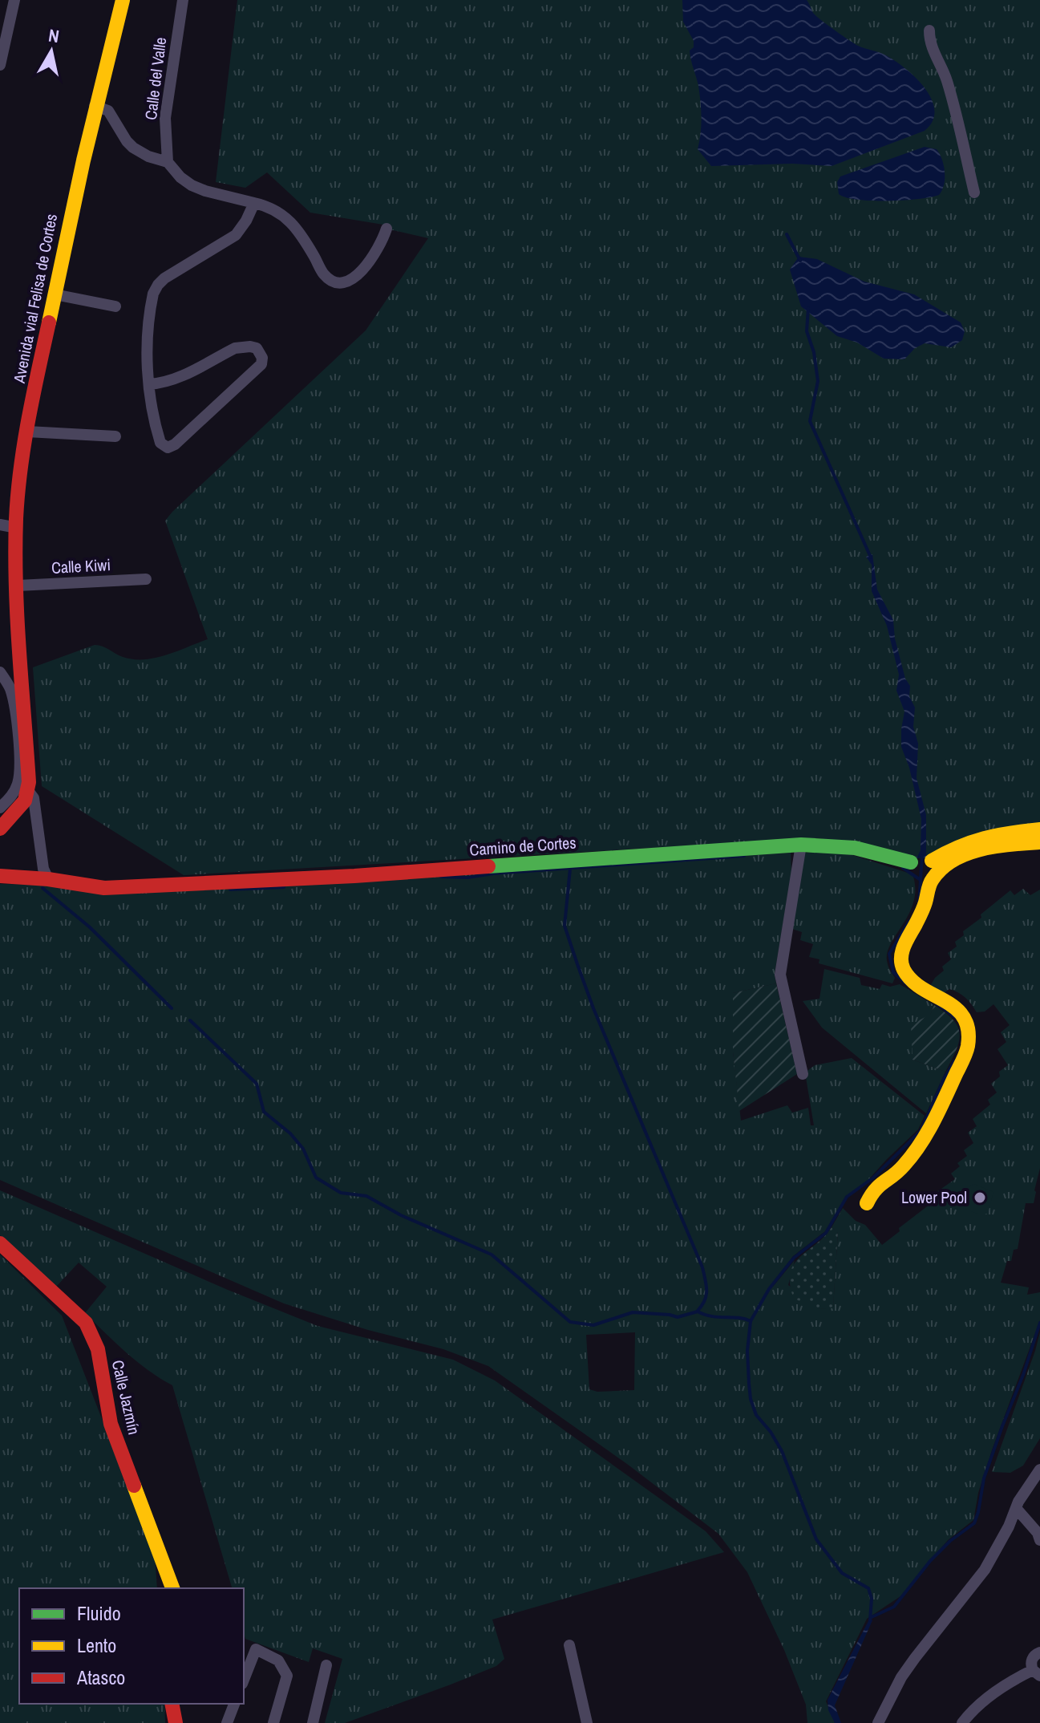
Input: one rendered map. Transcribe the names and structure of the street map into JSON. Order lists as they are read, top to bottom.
{
  "streets": {
    "street": [
      "Calle del Valle",
      "Avenida vial Felisa de Cortes",
      "Calle Kiwi",
      "Camino de Cortes",
      "Calle Jazmín"
    ]
  },
  "crossings": [
    ["Avenida vial Felisa de Cortes", "Calle Kiwi"]
  ],
  "places": ["Lower Pool"],
  "legend": ["Fluido", "Lento", "Atasco"],
  "north": "top"
}
